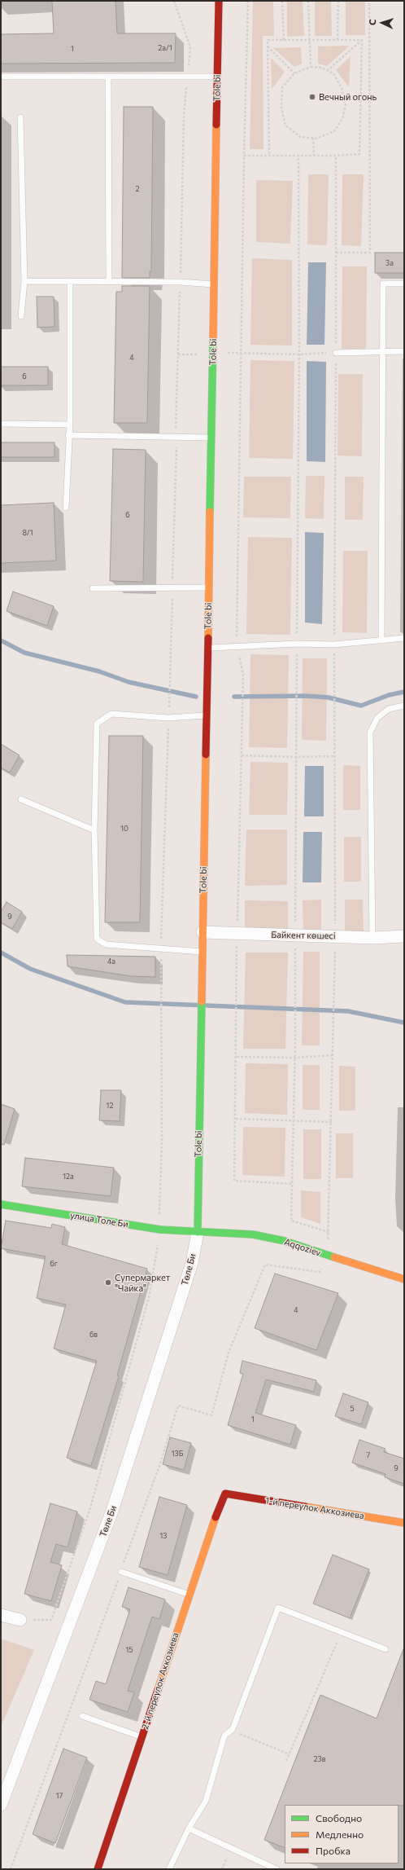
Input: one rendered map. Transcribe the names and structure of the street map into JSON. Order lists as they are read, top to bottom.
{
  "streets": {
    "main road": [
      "Tole bi",
      "улица Толе Би",
      "Aqqoziev",
      "1-й переулок Аккозиева",
      "2-й переулок Аккозиева"
    ],
    "street": ["Байкент көшесі", "Төле Би"]
  },
  "crossings": [
    ["Tole bi", "Байкент көшесі"],
    ["Tole bi", "улица Толе Би"],
    ["Tole bi", "Aqqoziev"],
    ["Tole bi", "Төле Би"],
    ["улица Толе Би", "Aqqoziev"],
    ["улица Толе Би", "Төле Би"],
    ["Aqqoziev", "Төле Би"],
    ["1-й переулок Аккозиева", "2-й переулок Аккозиева"]
  ],
  "places": ["Вечный огонь", "Супермаркет \"Чайка\""],
  "house_numbers": [
    "2а/1",
    "1",
    "2",
    "3а",
    "4",
    "6",
    "6",
    "8/1",
    "10",
    "9",
    "4а",
    "12",
    "12а",
    "6г",
    "4",
    "6в",
    "5",
    "1",
    "13Б",
    "7",
    "9",
    "13",
    "15",
    "23в",
    "17"
  ],
  "legend": ["Свободно", "Медленно", "Пробка"],
  "north": "left"
}
